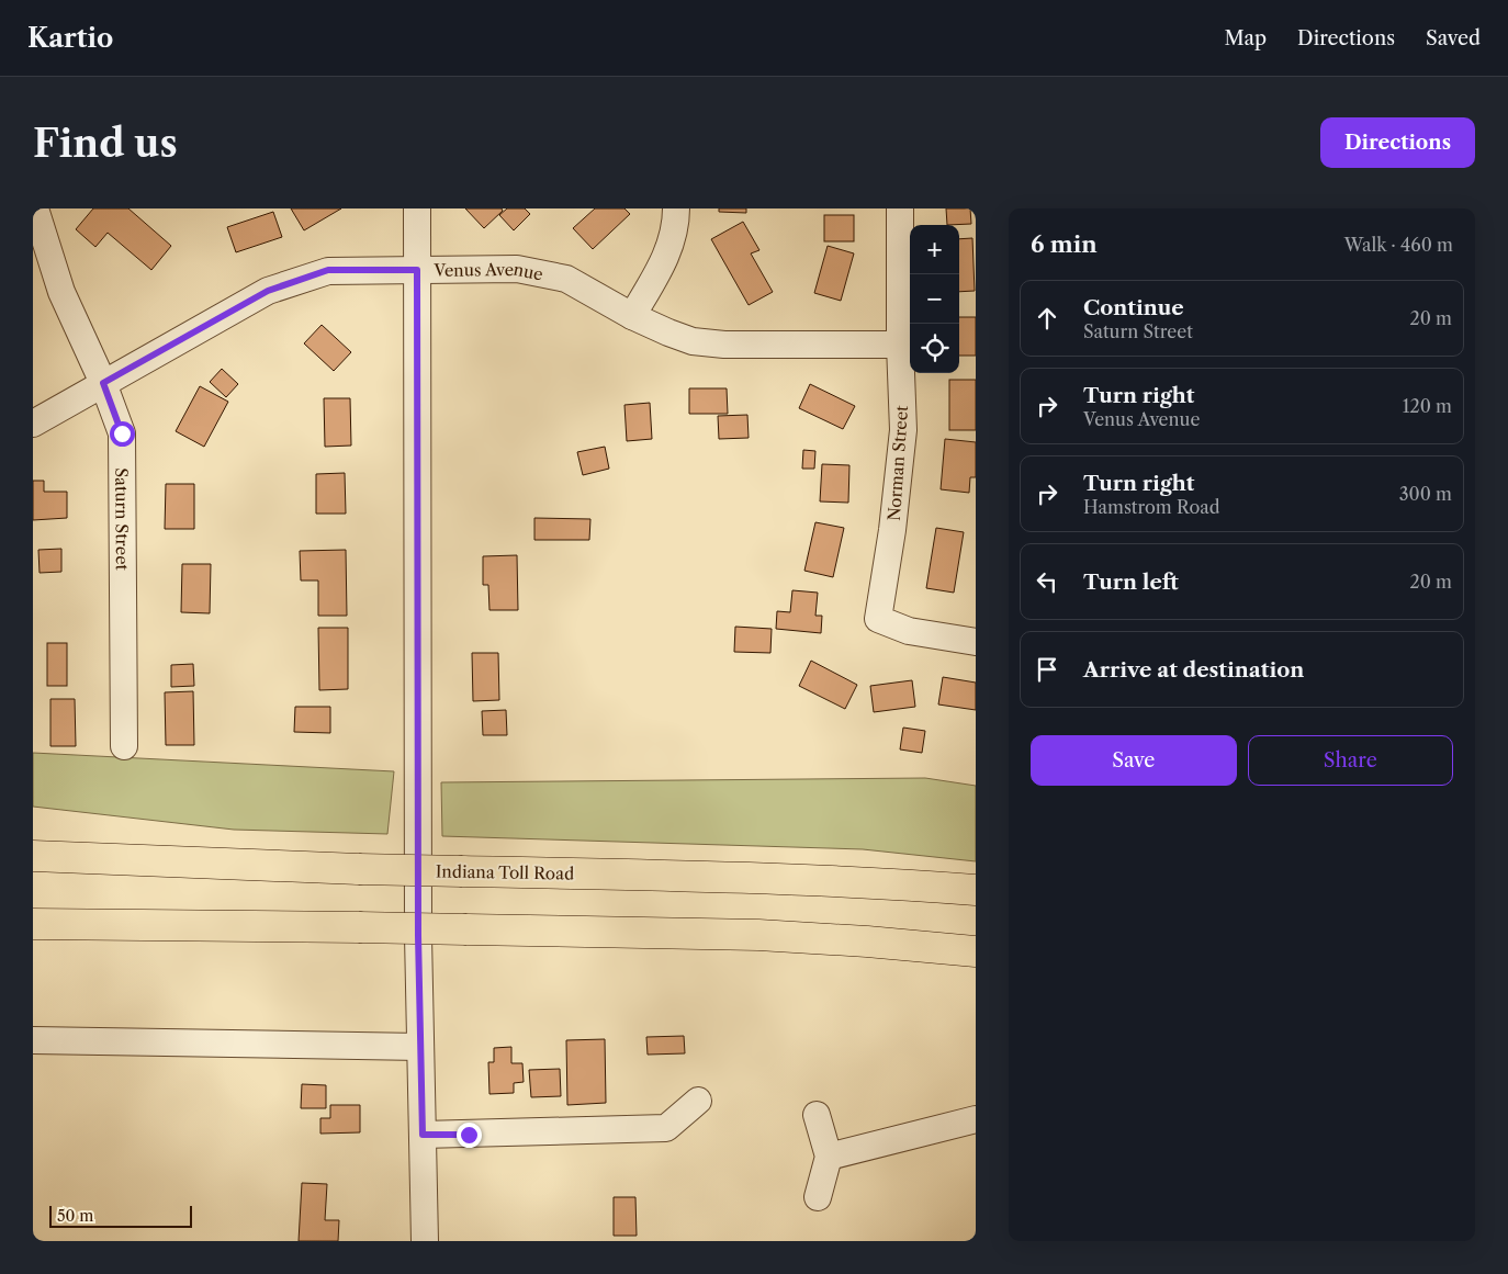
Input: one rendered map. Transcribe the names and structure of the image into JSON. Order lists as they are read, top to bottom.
{
  "streets": {
    "highway": ["Indiana Toll Road"],
    "street": ["Venus Avenue", "Norman Street", "Saturn Street"]
  },
  "crossings": [
    ["Venus Avenue", "Norman Street"],
    ["Venus Avenue", "Saturn Street"]
  ],
  "scale_bar": "50 m",
  "page": {
    "header": "Kartio",
    "nav": ["Map", "Directions", "Saved"],
    "buttons": [
      "Directions",
      ["Save", "Share"]
    ],
    "title": "Find us",
    "heading": ["6 min", "Walk · 460 m"],
    "map_buttons": ["+", "−"],
    "list": [
      ["Continue", "Saturn Street", "20 m"],
      ["Turn right", "Venus Avenue", "120 m"],
      ["Turn right", "Hamstrom Road", "300 m"],
      ["Turn left", "20 m"],
      "Arrive at destination"
    ],
    "scale": "50 m"
  }
}
